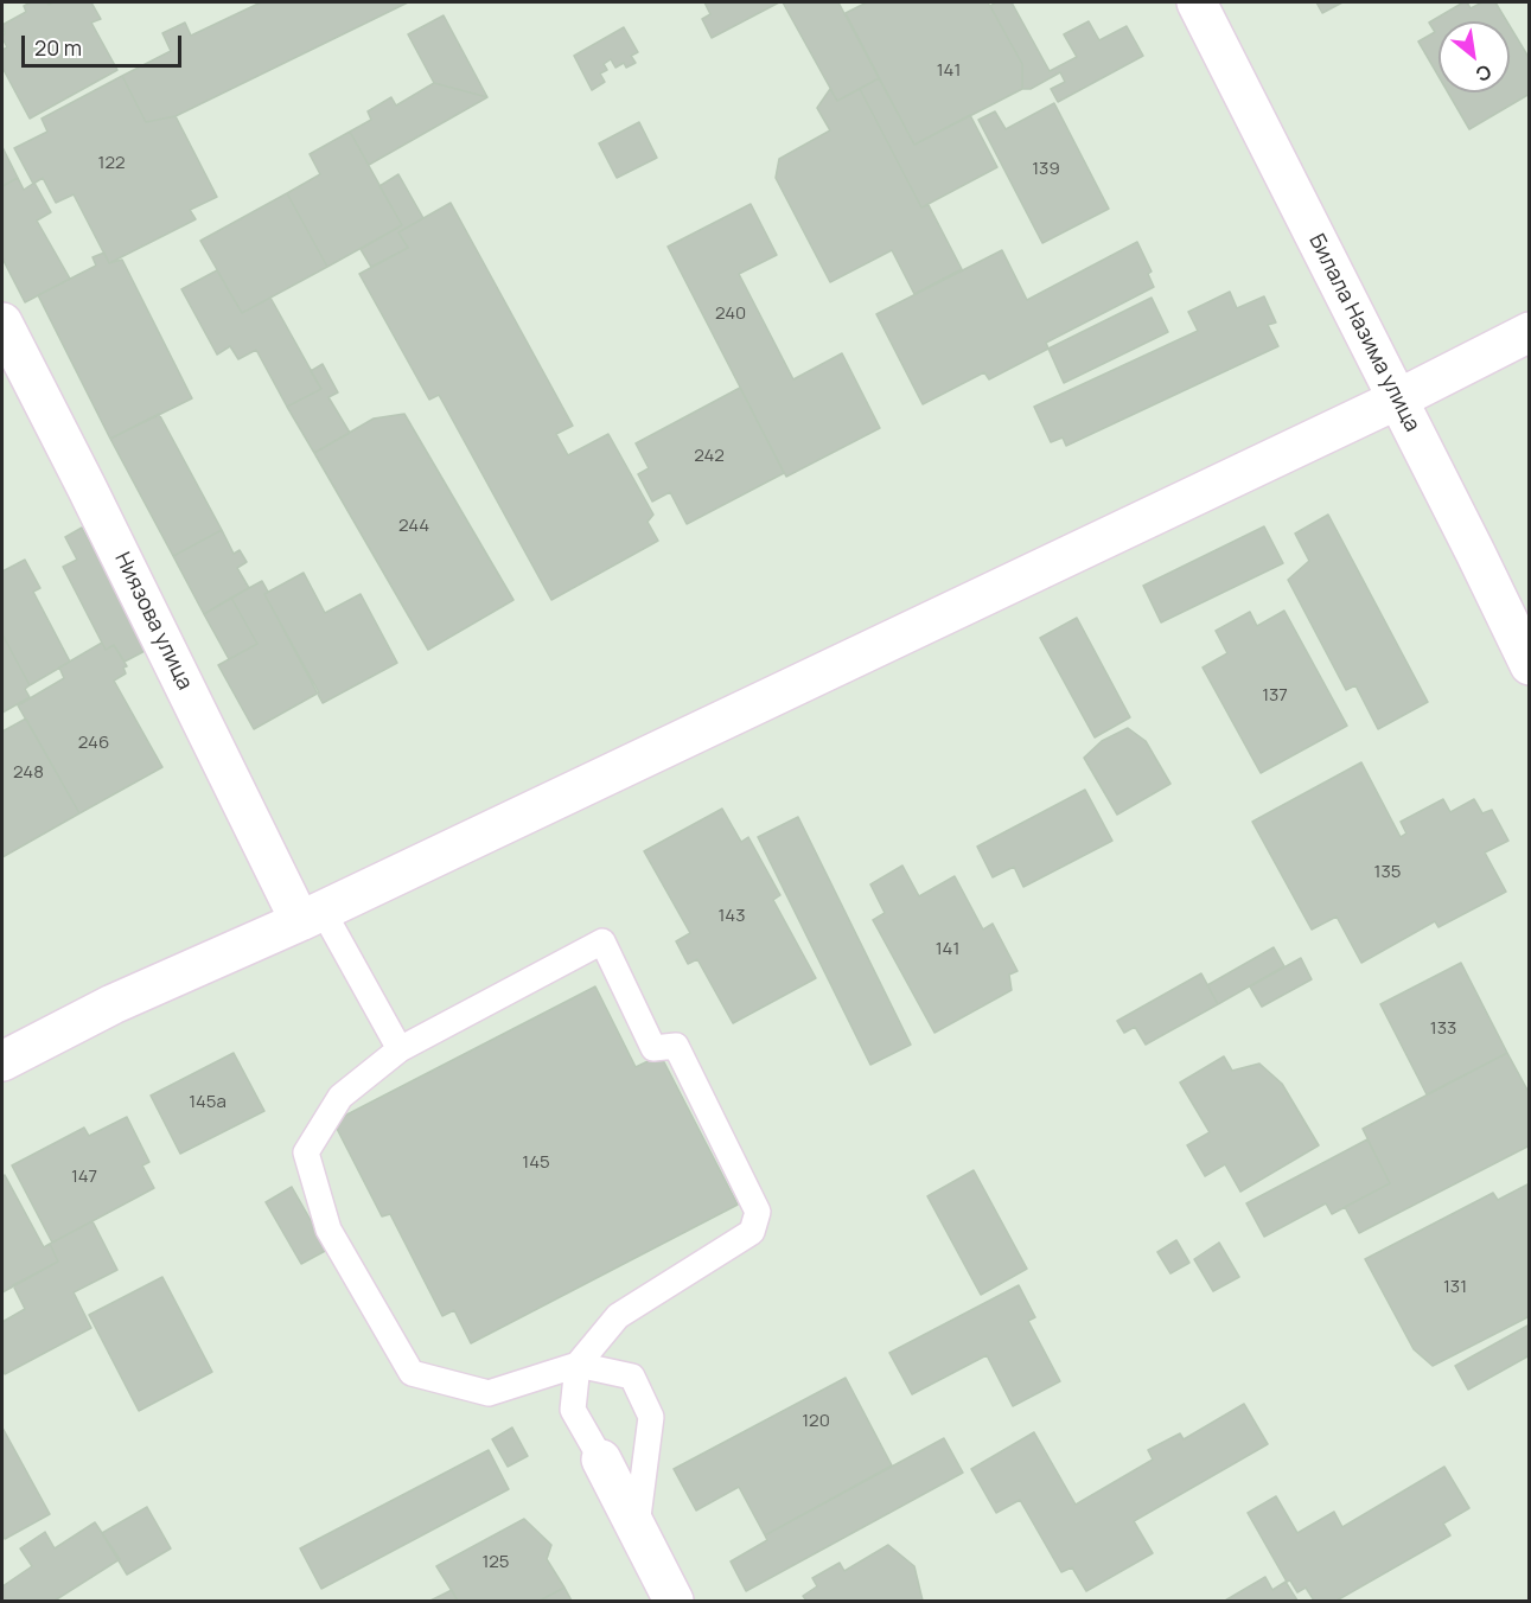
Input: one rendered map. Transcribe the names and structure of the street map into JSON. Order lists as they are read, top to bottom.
{
  "streets": {
    "street": ["Билала Назима улица", "Ниязова улица"]
  },
  "house_numbers": [
    "141",
    "122",
    "139",
    "240",
    "242",
    "244",
    "137",
    "246",
    "248",
    "135",
    "143",
    "141",
    "133",
    "145а",
    "145",
    "147",
    "131",
    "120",
    "125"
  ],
  "scale_bar": "20 m",
  "north": "bottom right"
}
